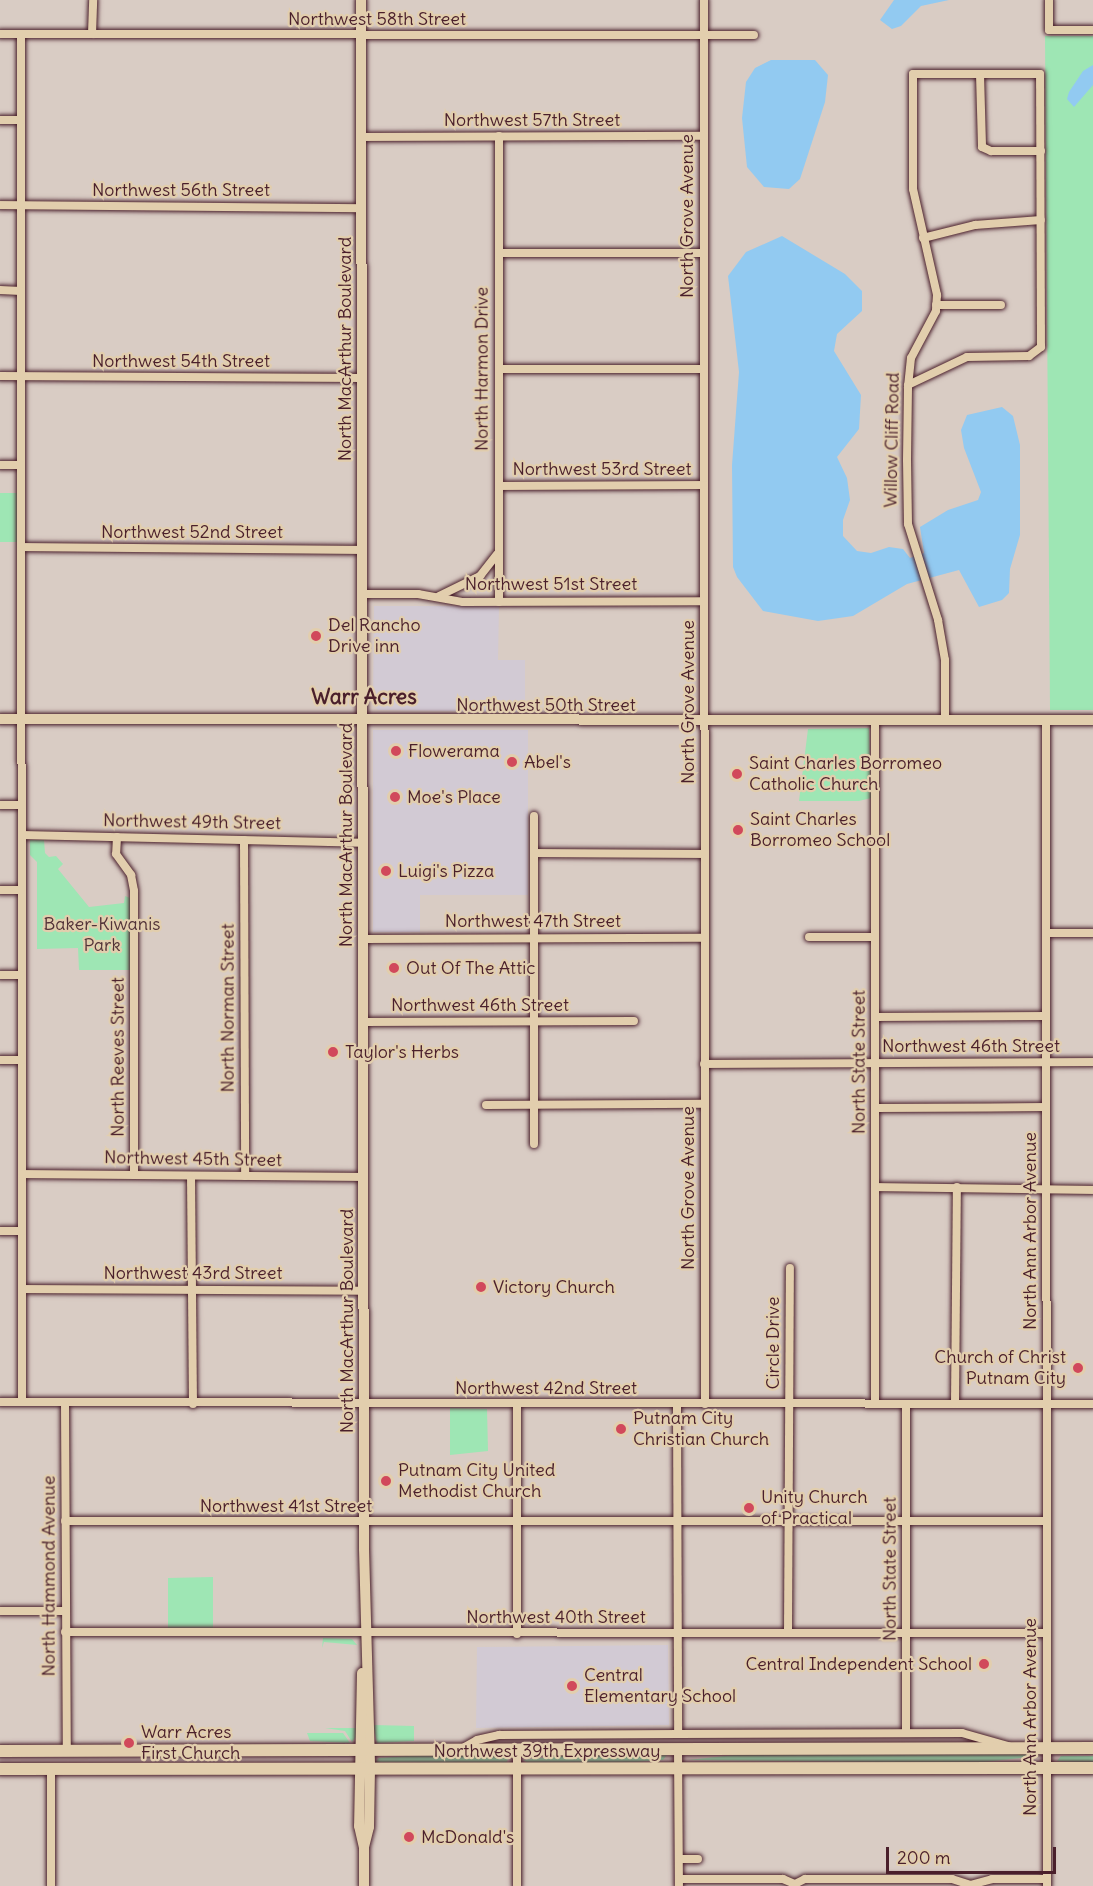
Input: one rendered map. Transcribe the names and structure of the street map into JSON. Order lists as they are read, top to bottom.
{
  "streets": {
    "highway": ["Northwest 39th Expressway"],
    "main road": ["North MacArthur Boulevard", "Northwest 50th Street"],
    "street": [
      "Northwest 58th Street",
      "Northwest 57th Street",
      "Northwest 56th Street",
      "North Grove Avenue",
      "Northwest 54th Street",
      "North Harmon Drive",
      "Willow Cliff Road",
      "Northwest 53rd Street",
      "Northwest 52nd Street",
      "Northwest 51st Street",
      "Northwest 49th Street",
      "Northwest 47th Street",
      "Northwest 46th Street",
      "North Norman Street",
      "North Reeves Street",
      "North State Street",
      "Northwest 45th Street",
      "North Ann Arbor Avenue",
      "Northwest 43rd Street",
      "Circle Drive",
      "Northwest 42nd Street",
      "Northwest 41st Street",
      "North Hammond Avenue",
      "Northwest 40th Street"
    ]
  },
  "crossings": [
    ["Northwest 58th Street", "North Grove Avenue"],
    ["Northwest 58th Street", "North MacArthur Boulevard"],
    ["Northwest 57th Street", "North Grove Avenue"],
    ["Northwest 57th Street", "North MacArthur Boulevard"],
    ["Northwest 57th Street", "North Harmon Drive"],
    ["Northwest 56th Street", "North MacArthur Boulevard"],
    ["North Grove Avenue", "Northwest 53rd Street"],
    ["North Grove Avenue", "Northwest 51st Street"],
    ["North Grove Avenue", "Northwest 50th Street"],
    ["North Grove Avenue", "Northwest 47th Street"],
    ["North Grove Avenue", "Northwest 46th Street"],
    ["North Grove Avenue", "Northwest 42nd Street"],
    ["North MacArthur Boulevard", "Northwest 54th Street"],
    ["North MacArthur Boulevard", "Northwest 52nd Street"],
    ["North MacArthur Boulevard", "Northwest 51st Street"],
    ["North MacArthur Boulevard", "Northwest 50th Street"],
    ["North MacArthur Boulevard", "Northwest 49th Street"],
    ["North MacArthur Boulevard", "Northwest 47th Street"],
    ["North MacArthur Boulevard", "Northwest 46th Street"],
    ["North MacArthur Boulevard", "Northwest 45th Street"],
    ["North MacArthur Boulevard", "Northwest 43rd Street"],
    ["North MacArthur Boulevard", "Northwest 42nd Street"],
    ["North MacArthur Boulevard", "Northwest 41st Street"],
    ["North MacArthur Boulevard", "Northwest 40th Street"],
    ["North MacArthur Boulevard", "Northwest 39th Expressway"],
    ["North Harmon Drive", "Northwest 53rd Street"],
    ["North Harmon Drive", "Northwest 51st Street"],
    ["Willow Cliff Road", "Northwest 50th Street"],
    ["Northwest 50th Street", "North State Street"],
    ["Northwest 50th Street", "North Ann Arbor Avenue"],
    ["Northwest 49th Street", "North Norman Street"],
    ["Northwest 49th Street", "North Reeves Street"],
    ["Northwest 46th Street", "North State Street"],
    ["Northwest 46th Street", "North Ann Arbor Avenue"],
    ["North Norman Street", "Northwest 45th Street"],
    ["North Reeves Street", "Northwest 45th Street"],
    ["North State Street", "Northwest 42nd Street"],
    ["North State Street", "Northwest 41st Street"],
    ["North State Street", "Northwest 40th Street"],
    ["North State Street", "Northwest 39th Expressway"],
    ["North Ann Arbor Avenue", "Northwest 42nd Street"],
    ["North Ann Arbor Avenue", "Northwest 41st Street"],
    ["North Ann Arbor Avenue", "Northwest 40th Street"],
    ["North Ann Arbor Avenue", "Northwest 39th Expressway"],
    ["Circle Drive", "Northwest 42nd Street"],
    ["Circle Drive", "Northwest 41st Street"],
    ["Circle Drive", "Northwest 40th Street"],
    ["Northwest 42nd Street", "North Hammond Avenue"],
    ["Northwest 41st Street", "North Hammond Avenue"],
    ["North Hammond Avenue", "Northwest 40th Street"],
    ["North Hammond Avenue", "Northwest 39th Expressway"]
  ],
  "districts": ["Warr Acres"],
  "parks": ["Baker-Kiwanis Park"],
  "places": [
    "Del Rancho Drive inn",
    "Flowerama",
    "Abel's",
    "Saint Charles Borromeo Catholic Church",
    "Moe's Place",
    "Saint Charles Borromeo School",
    "Luigi's Pizza",
    "Out Of The Attic",
    "Taylor's Herbs",
    "Victory Church",
    "Church of Christ Putnam City",
    "Putnam City Christian Church",
    "Putnam City United Methodist Church",
    "Unity Church of Practical",
    "Central Independent School",
    "Central Elementary School",
    "Warr Acres First Church",
    "McDonald's"
  ],
  "scale_bar": "200 m"
}
